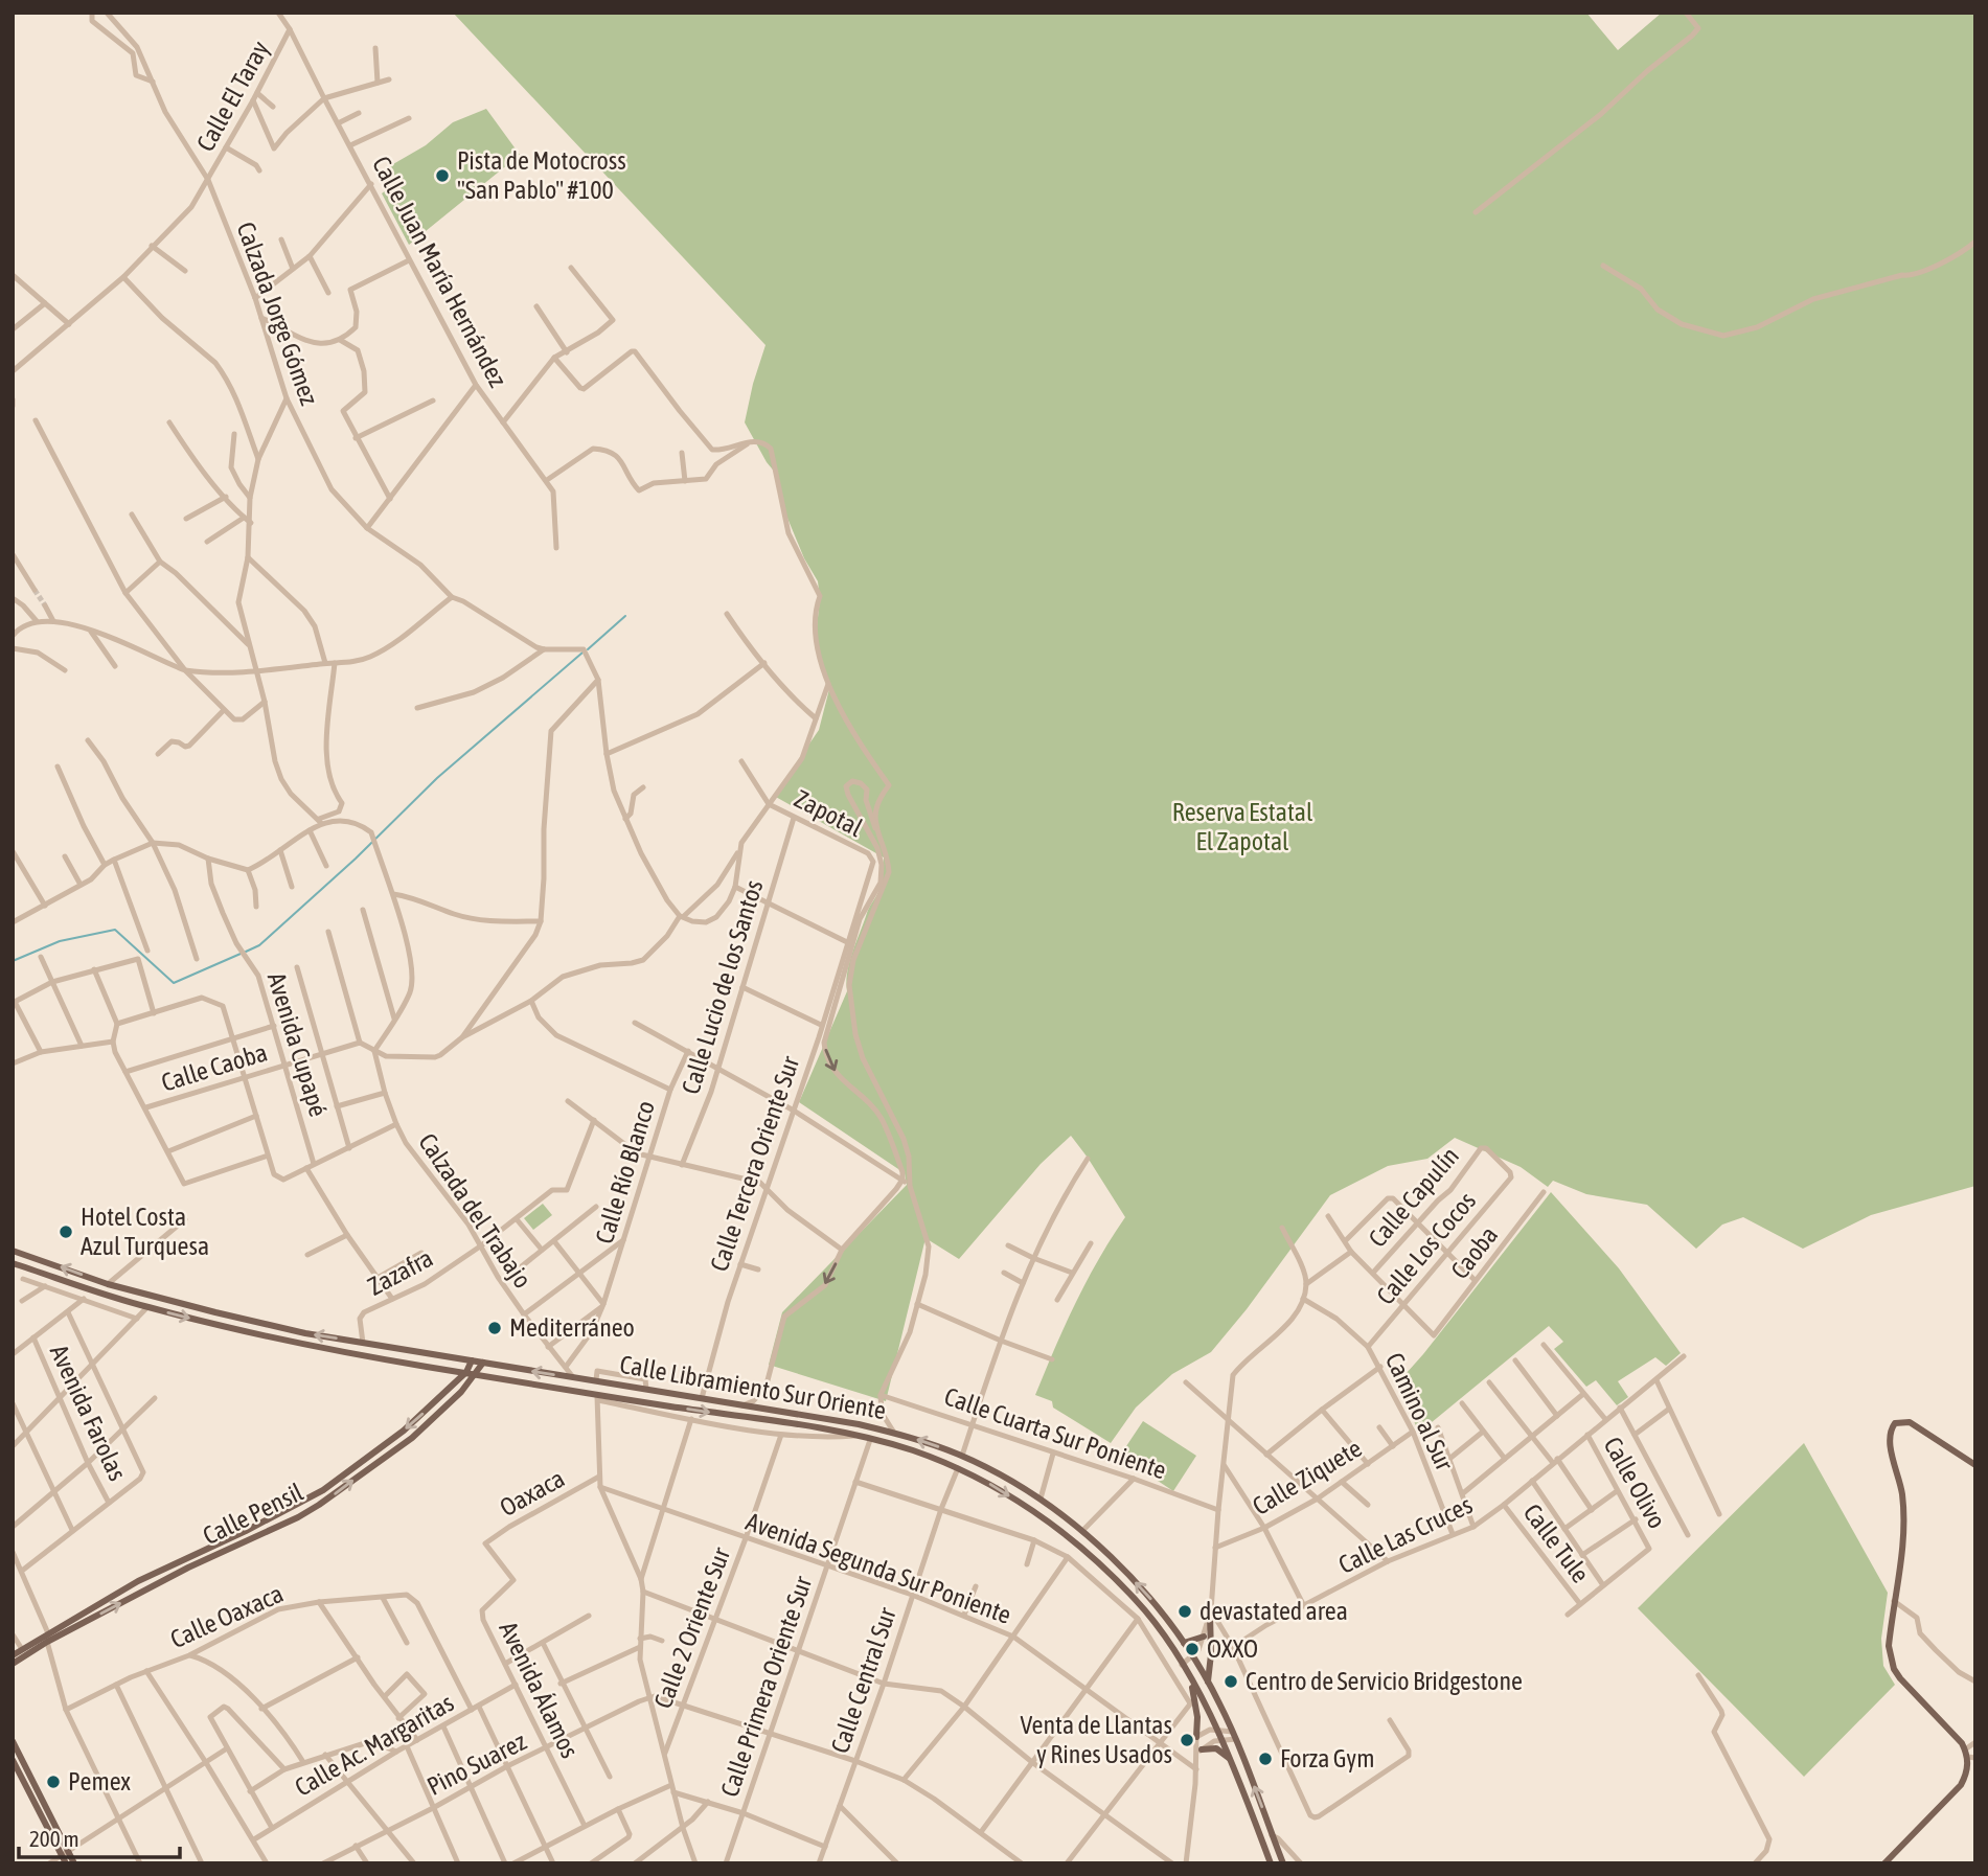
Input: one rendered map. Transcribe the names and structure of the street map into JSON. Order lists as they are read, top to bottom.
{
  "streets": {
    "main road": ["Calle Libramiento Sur Oriente", "Calle Pensil"],
    "street": [
      "Calle El Taray",
      "Calle Juan María Hernández",
      "Calzada Jorge Gómez",
      "Zapotal",
      "Calle Lucio de los Santos",
      "Avenida Cupapé",
      "Calle Caoba",
      "Calle Tercera Oriente Sur",
      "Calle Río Blanco",
      "Calle Capulín",
      "Calzada del Trabajo",
      "Calle Los Cocos",
      "Caoba",
      "Zazafra",
      "Camino al Sur",
      "Avenida Farolas",
      "Calle Cuarta Sur Poniente",
      "Calle Ziquete",
      "Calle Olivo",
      "Oaxaca",
      "Calle Las Cruces",
      "Calle Tule",
      "Avenida Segunda Sur Poniente",
      "Calle Oaxaca",
      "Calle 2 Oriente Sur",
      "Calle Central Sur",
      "Calle Primera Oriente Sur",
      "Avenida Álamos",
      "Calle Ac. Margaritas",
      "Pino Suarez"
    ]
  },
  "crossings": [
    ["Calle El Taray", "Calle Juan María Hernández"],
    ["Calle El Taray", "Calzada Jorge Gómez"],
    ["Zapotal", "Calle Lucio de los Santos"],
    ["Zapotal", "Calle Tercera Oriente Sur"],
    ["Avenida Cupapé", "Calle Caoba"],
    ["Calle Tercera Oriente Sur", "Calle Libramiento Sur Oriente"],
    ["Calle Río Blanco", "Calzada del Trabajo"],
    ["Calle Capulín", "Calle Los Cocos"],
    ["Calzada del Trabajo", "Zazafra"],
    ["Calzada del Trabajo", "Calle Libramiento Sur Oriente"],
    ["Calle Los Cocos", "Caoba"],
    ["Calle Los Cocos", "Camino al Sur"],
    ["Zazafra", "Calle Libramiento Sur Oriente"],
    ["Calle Libramiento Sur Oriente", "Calle Pensil"],
    ["Calle Libramiento Sur Oriente", "Calle Central Sur"],
    ["Calle Libramiento Sur Oriente", "Calle Primera Oriente Sur"],
    ["Camino al Sur", "Calle Ziquete"],
    ["Camino al Sur", "Calle Las Cruces"],
    ["Calle Olivo", "Calle Las Cruces"],
    ["Oaxaca", "Avenida Álamos"],
    ["Calle Las Cruces", "Calle Tule"],
    ["Avenida Segunda Sur Poniente", "Calle 2 Oriente Sur"],
    ["Avenida Segunda Sur Poniente", "Calle Central Sur"],
    ["Avenida Segunda Sur Poniente", "Calle Primera Oriente Sur"],
    ["Calle Oaxaca", "Calle Ac. Margaritas"],
    ["Avenida Álamos", "Calle Ac. Margaritas"],
    ["Avenida Álamos", "Pino Suarez"]
  ],
  "parks": ["Reserva Estatal El Zapotal"],
  "places": [
    "Pista de Motocross \"San Pablo\" #100",
    "Hotel Costa Azul Turquesa",
    "Mediterráneo",
    "devastated area",
    "OXXO",
    "Centro de Servicio Bridgestone",
    "Venta de Llantas y Rines Usados",
    "Forza Gym",
    "Pemex"
  ],
  "scale_bar": "200 m"
}
